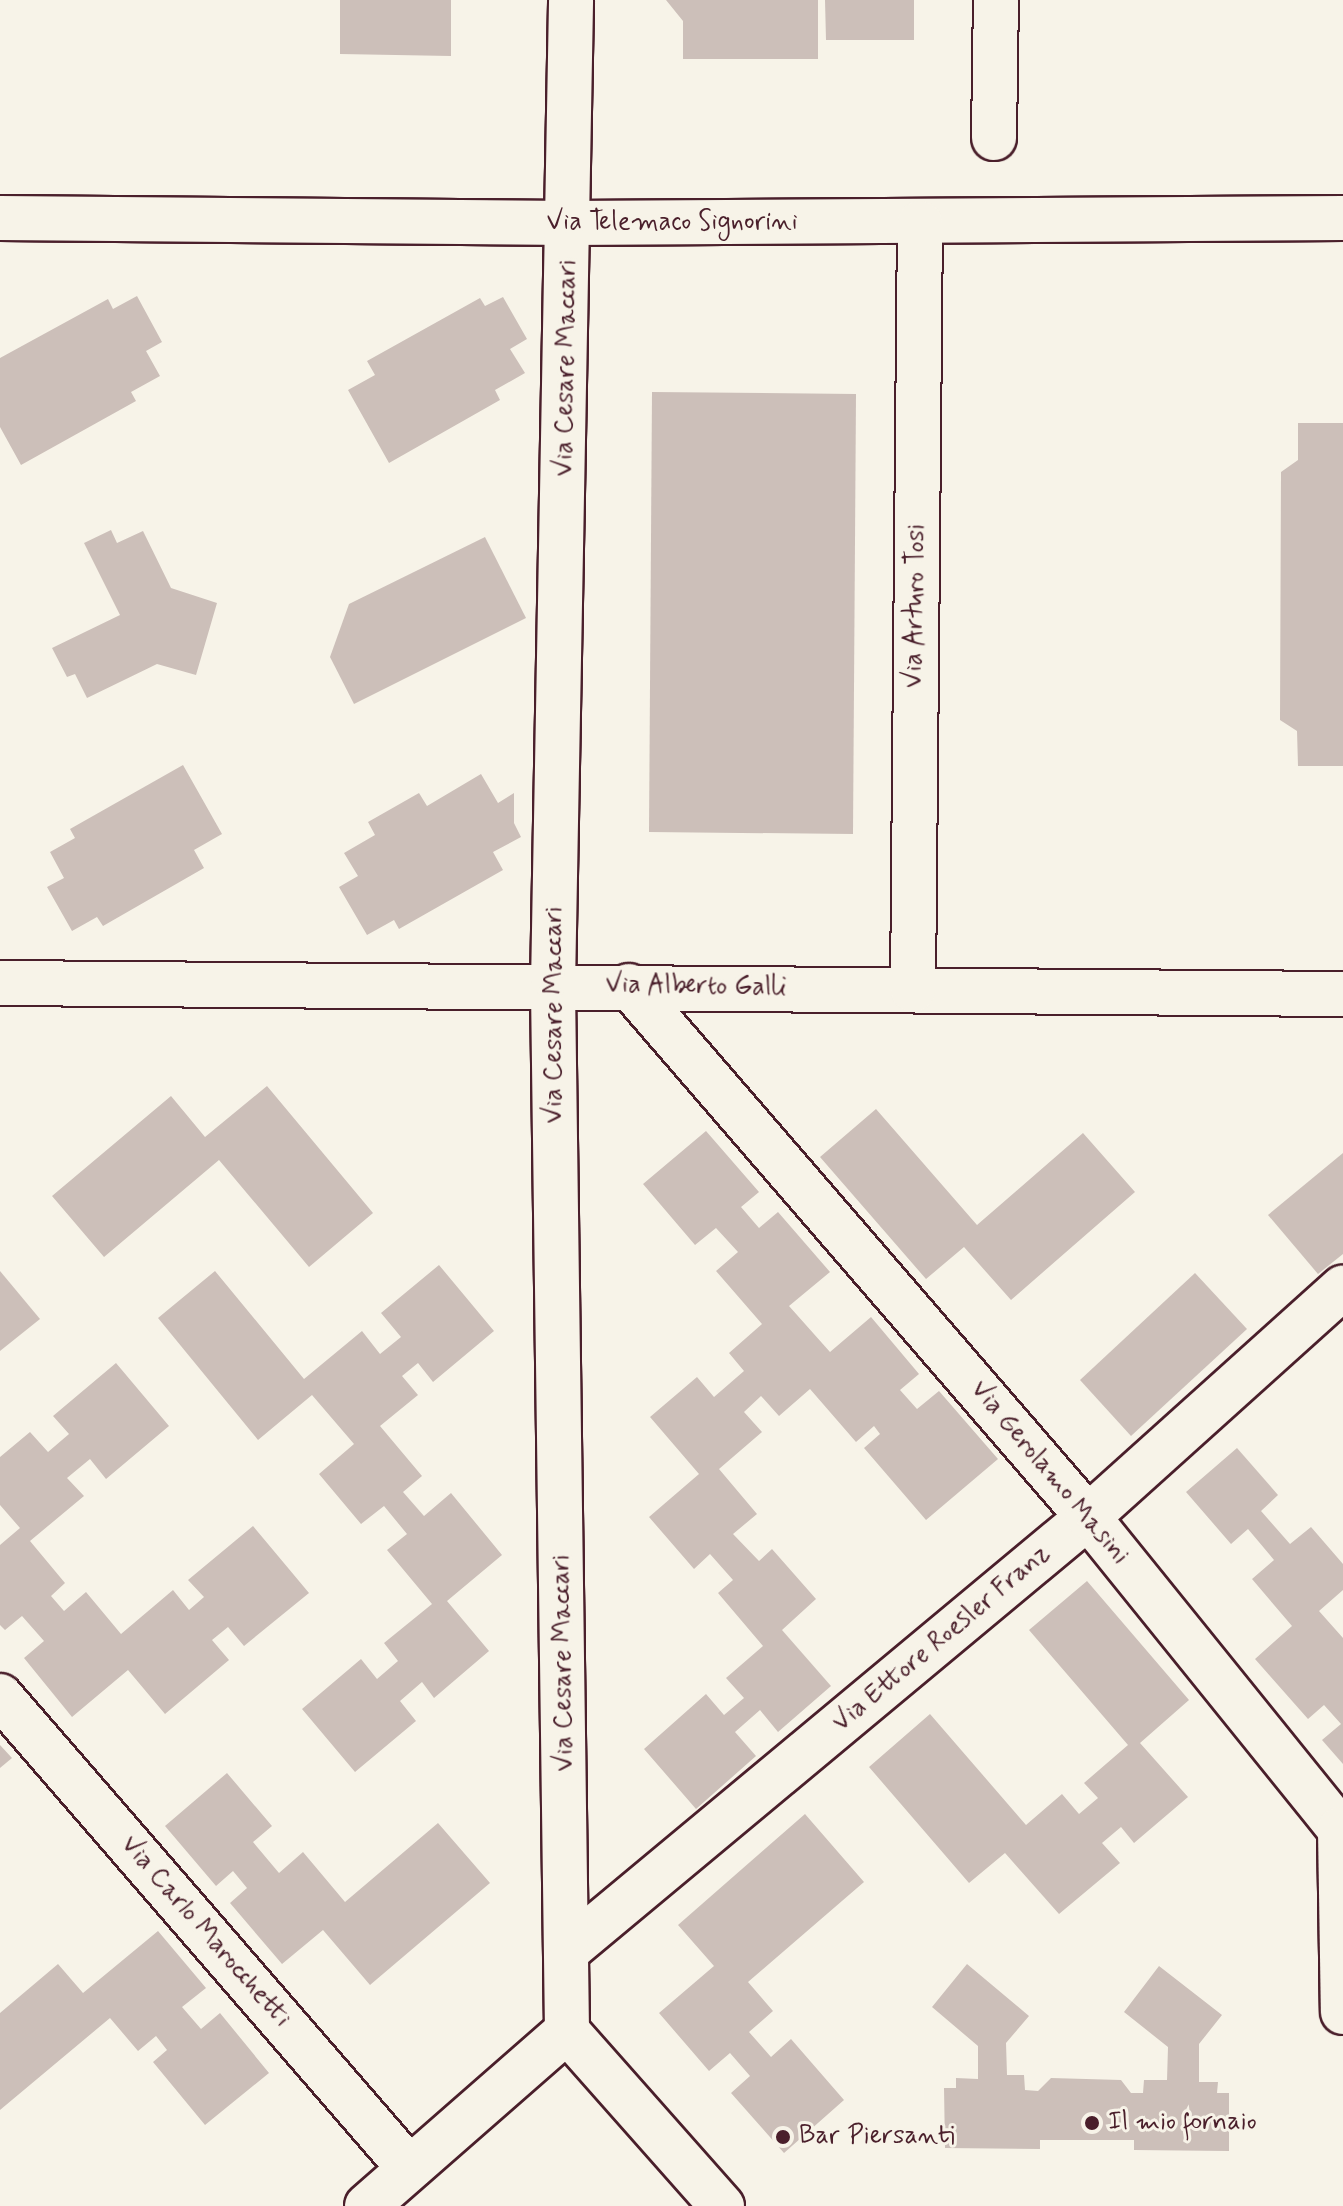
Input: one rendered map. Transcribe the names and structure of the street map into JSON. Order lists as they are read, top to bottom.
{
  "streets": {
    "street": [
      "Via Telemaco Signorini",
      "Via Cesare Maccari",
      "Via Arturo Tosi",
      "Via Alberto Galli",
      "Via Gerolamo Masini",
      "Via Ettore Roesler Franz",
      "Via Carlo Marocchetti"
    ]
  },
  "crossings": [
    ["Via Telemaco Signorini", "Via Cesare Maccari"],
    ["Via Telemaco Signorini", "Via Arturo Tosi"],
    ["Via Cesare Maccari", "Via Alberto Galli"],
    ["Via Cesare Maccari", "Via Ettore Roesler Franz"],
    ["Via Arturo Tosi", "Via Alberto Galli"],
    ["Via Alberto Galli", "Via Gerolamo Masini"],
    ["Via Gerolamo Masini", "Via Ettore Roesler Franz"]
  ],
  "places": ["Il mio fornaio", "Bar Piersanti"]
}
